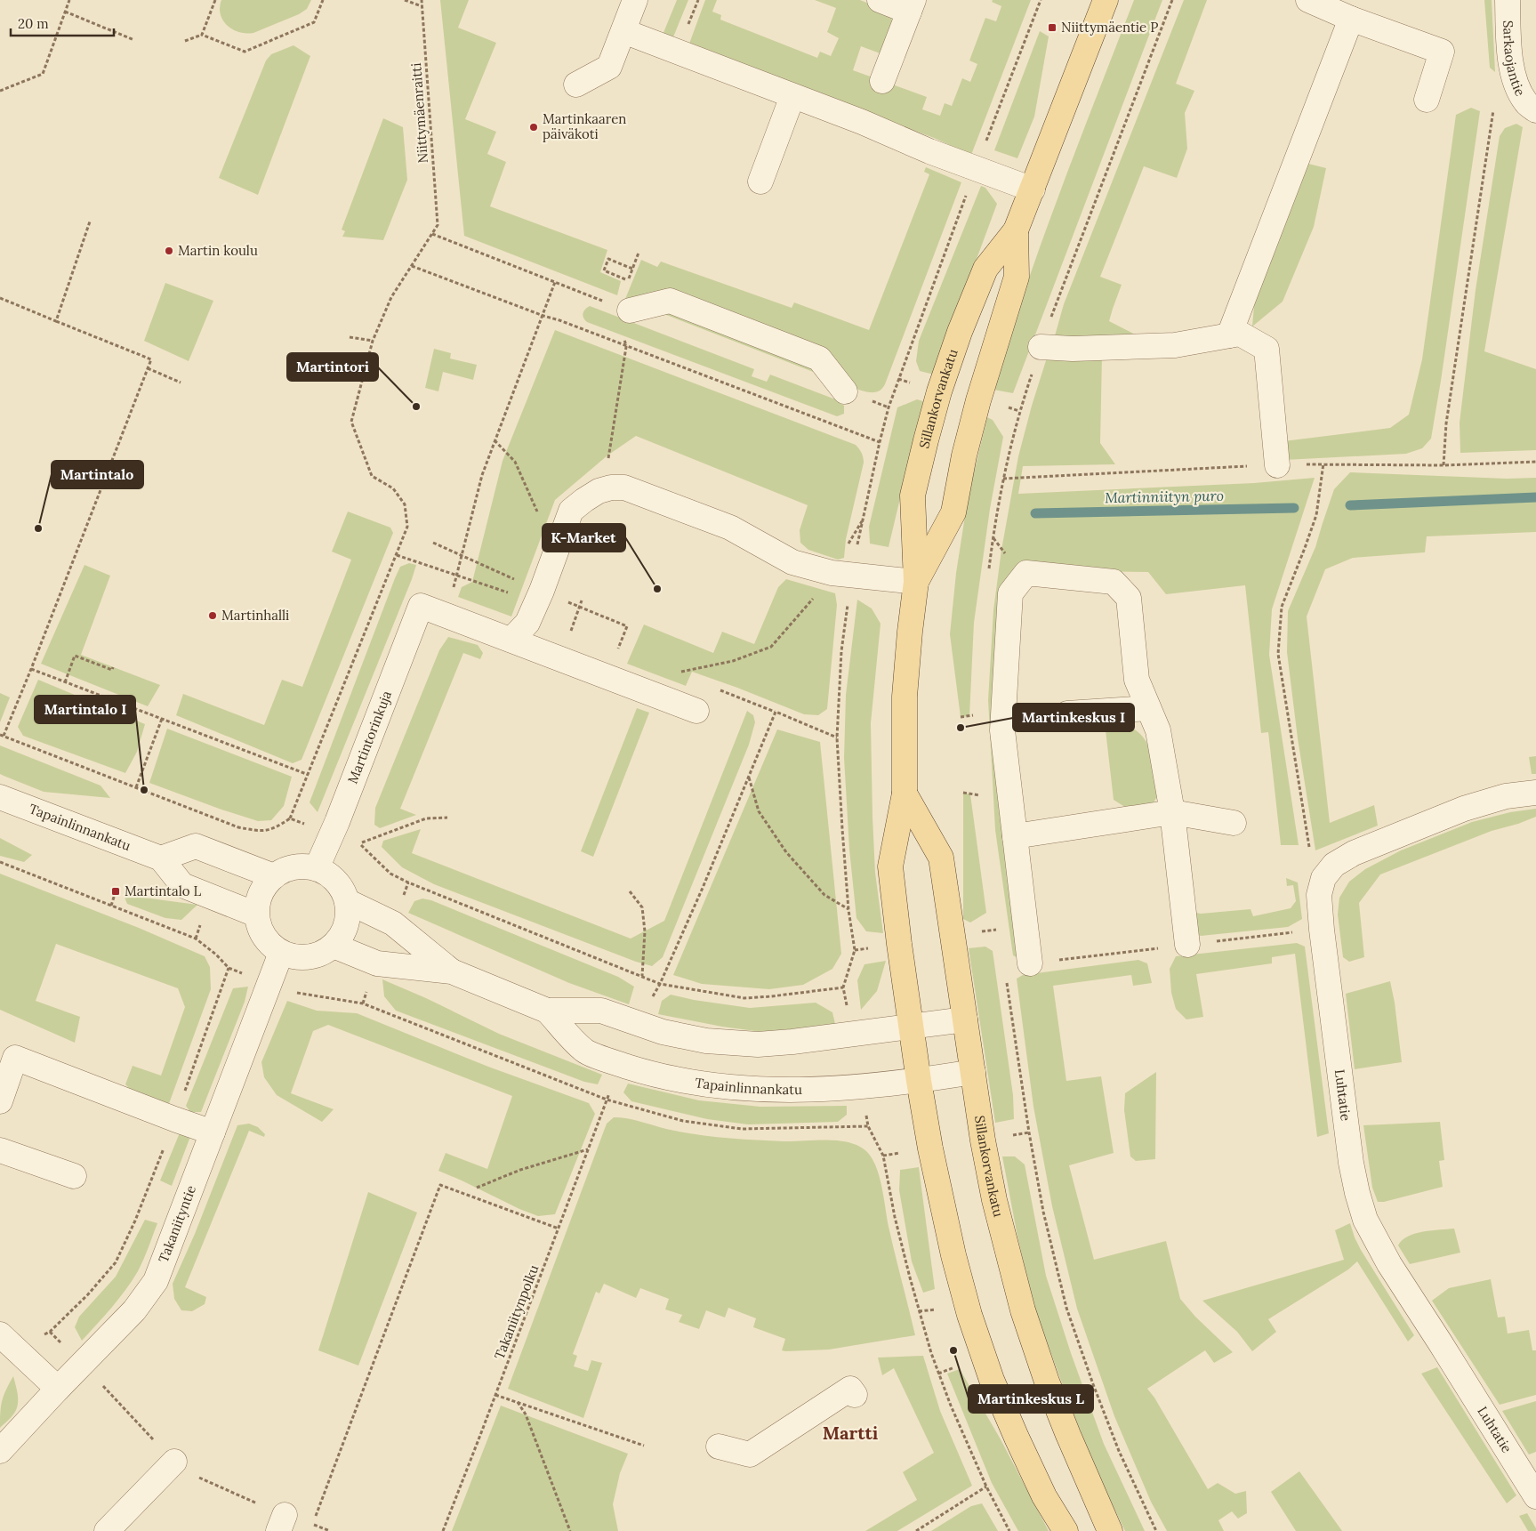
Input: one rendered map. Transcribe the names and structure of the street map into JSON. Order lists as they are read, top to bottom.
{
  "streets": {
    "main road": ["Sillankorvankatu"],
    "street": [
      "Sarkaojantie",
      "Martintorinkuja",
      "Tapainlinnankatu",
      "Luhtatie",
      "Takaniityntie"
    ],
    "path": ["Niittymäenraitti", "Takaniitynpolku"]
  },
  "crossings": [
    ["Sillankorvankatu", "Tapainlinnankatu"],
    ["Martintorinkuja", "Tapainlinnankatu"],
    ["Martintorinkuja", "Takaniityntie"],
    ["Tapainlinnankatu", "Takaniityntie"],
    ["Tapainlinnankatu", "Takaniitynpolku"]
  ],
  "districts": ["Martti"],
  "water": ["Martinniityn puro"],
  "places": {
    "transit": ["Niittymäentie P", "Martintalo L"],
    "other": [
      "Martinkaaren päiväkoti",
      "Martin koulu",
      "Martintori",
      "Martintalo",
      "K-Market",
      "Martinhalli",
      "Martinkeskus I",
      "Martintalo I",
      "Martinkeskus L"
    ]
  },
  "scale_bar": "20 m"
}
